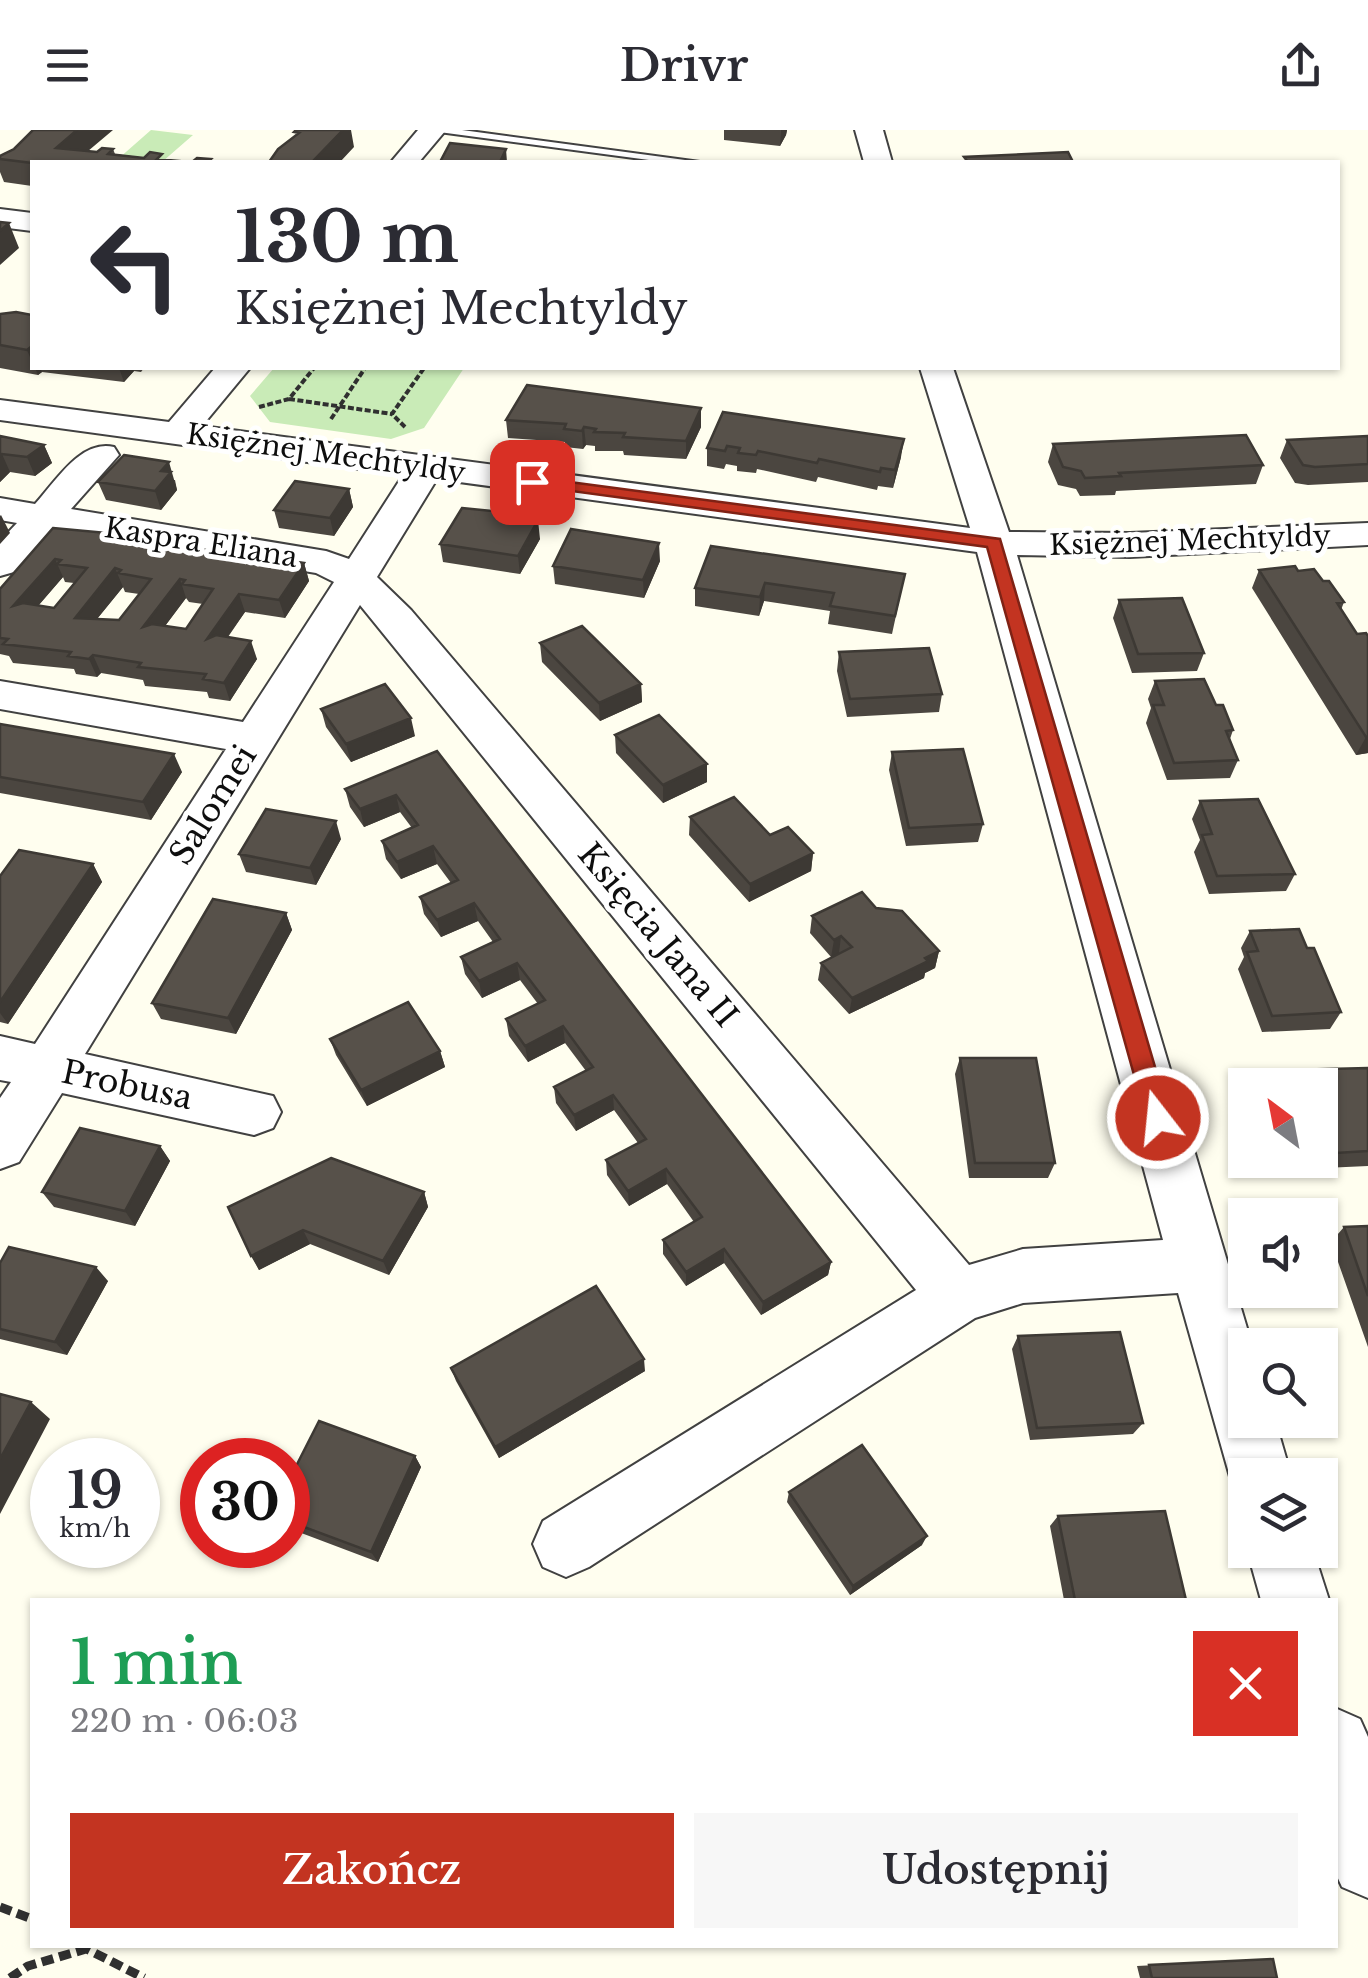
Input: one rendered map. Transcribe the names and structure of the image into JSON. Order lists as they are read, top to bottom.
{
  "streets": {
    "street": [
      "Księżnej Mechtyldy",
      "Kaspra Eliana",
      "Salomei",
      "Księcia Jana II",
      "Probusa"
    ]
  },
  "crossings": [
    ["Księżnej Mechtyldy", "Salomei"],
    ["Kaspra Eliana", "Salomei"],
    ["Kaspra Eliana", "Księcia Jana II"],
    ["Salomei", "Księcia Jana II"],
    ["Salomei", "Probusa"]
  ],
  "north": "top left",
  "page": {
    "header": "Drivr",
    "turn": ["130 m", "Księżnej Mechtyldy"],
    "speed": "19 km/h",
    "limit": "30",
    "heading": ["1 min", "220 m · 06:03"],
    "buttons": ["Zakończ", "Udostępnij"]
  }
}
